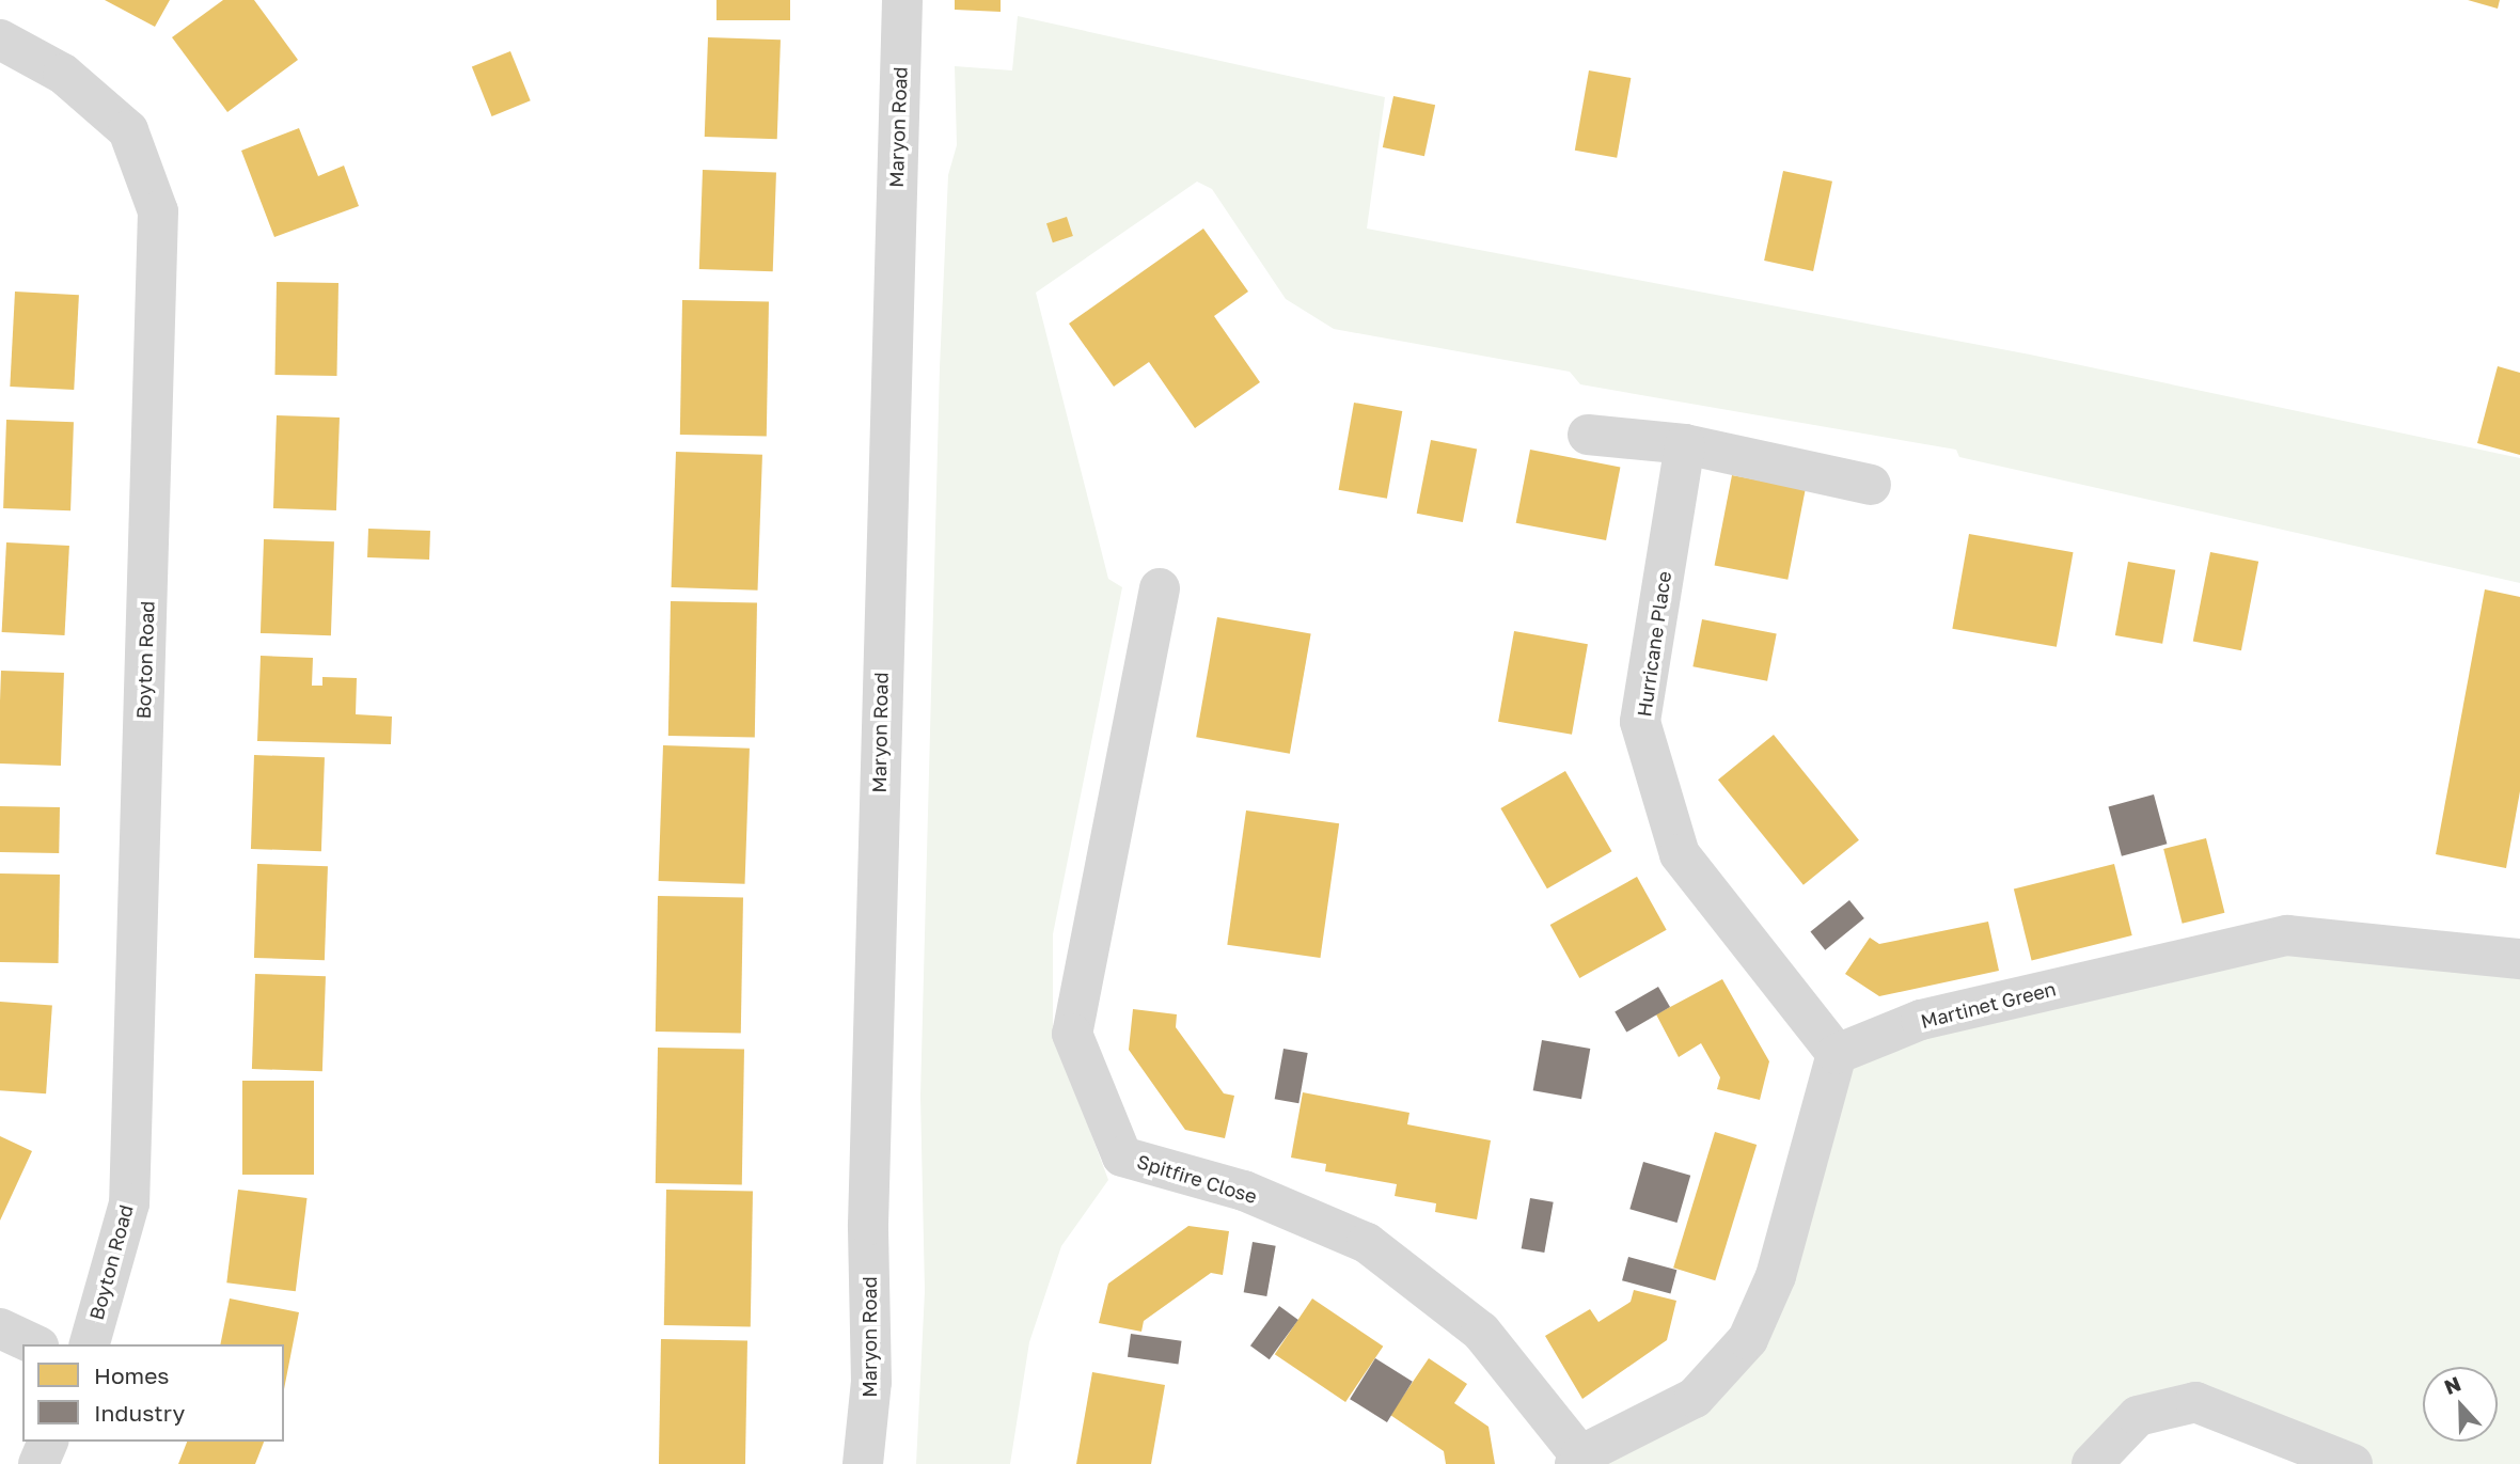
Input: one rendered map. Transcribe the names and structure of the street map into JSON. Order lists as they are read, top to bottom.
{
  "streets": {
    "street": [
      "Maryon Road",
      "Hurricane Place",
      "Boyton Road",
      "Martinet Green",
      "Spitfire Close"
    ]
  },
  "crossings": [
    ["Hurricane Place", "Martinet Green"]
  ],
  "legend": ["Homes", "Industry"],
  "north": "top"
}
